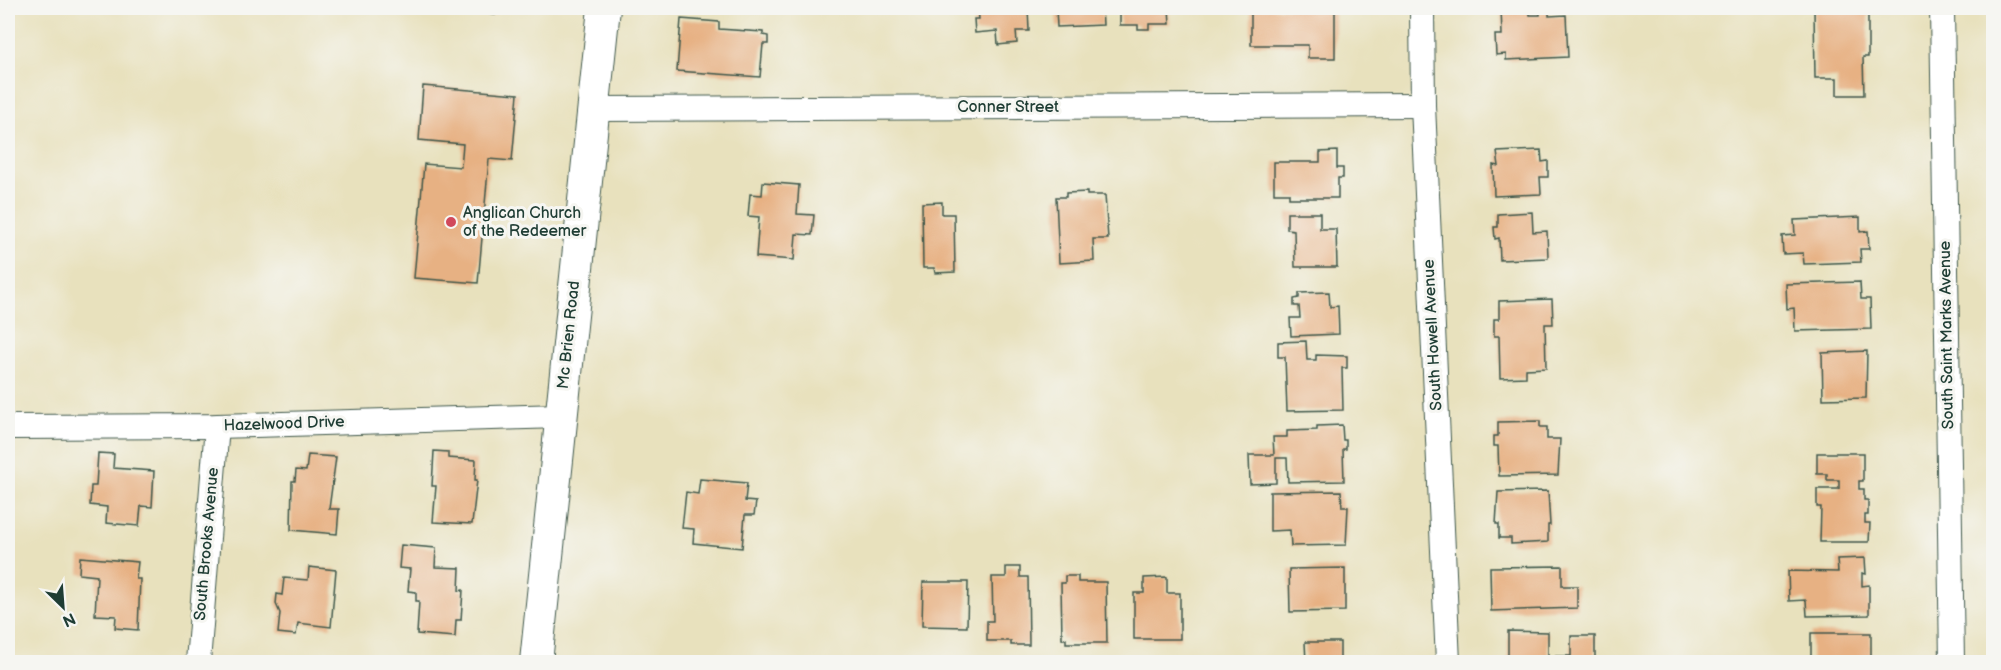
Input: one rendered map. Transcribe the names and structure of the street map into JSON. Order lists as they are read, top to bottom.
{
  "streets": {
    "street": [
      "Conner Street",
      "Mc Brien Road",
      "South Howell Avenue",
      "South Saint Marks Avenue",
      "Hazelwood Drive",
      "South Brooks Avenue"
    ]
  },
  "crossings": [
    ["Conner Street", "Mc Brien Road"],
    ["Conner Street", "South Howell Avenue"],
    ["Mc Brien Road", "Hazelwood Drive"],
    ["Hazelwood Drive", "South Brooks Avenue"]
  ],
  "places": ["Anglican Church of the Redeemer"],
  "north": "bottom right"
}
